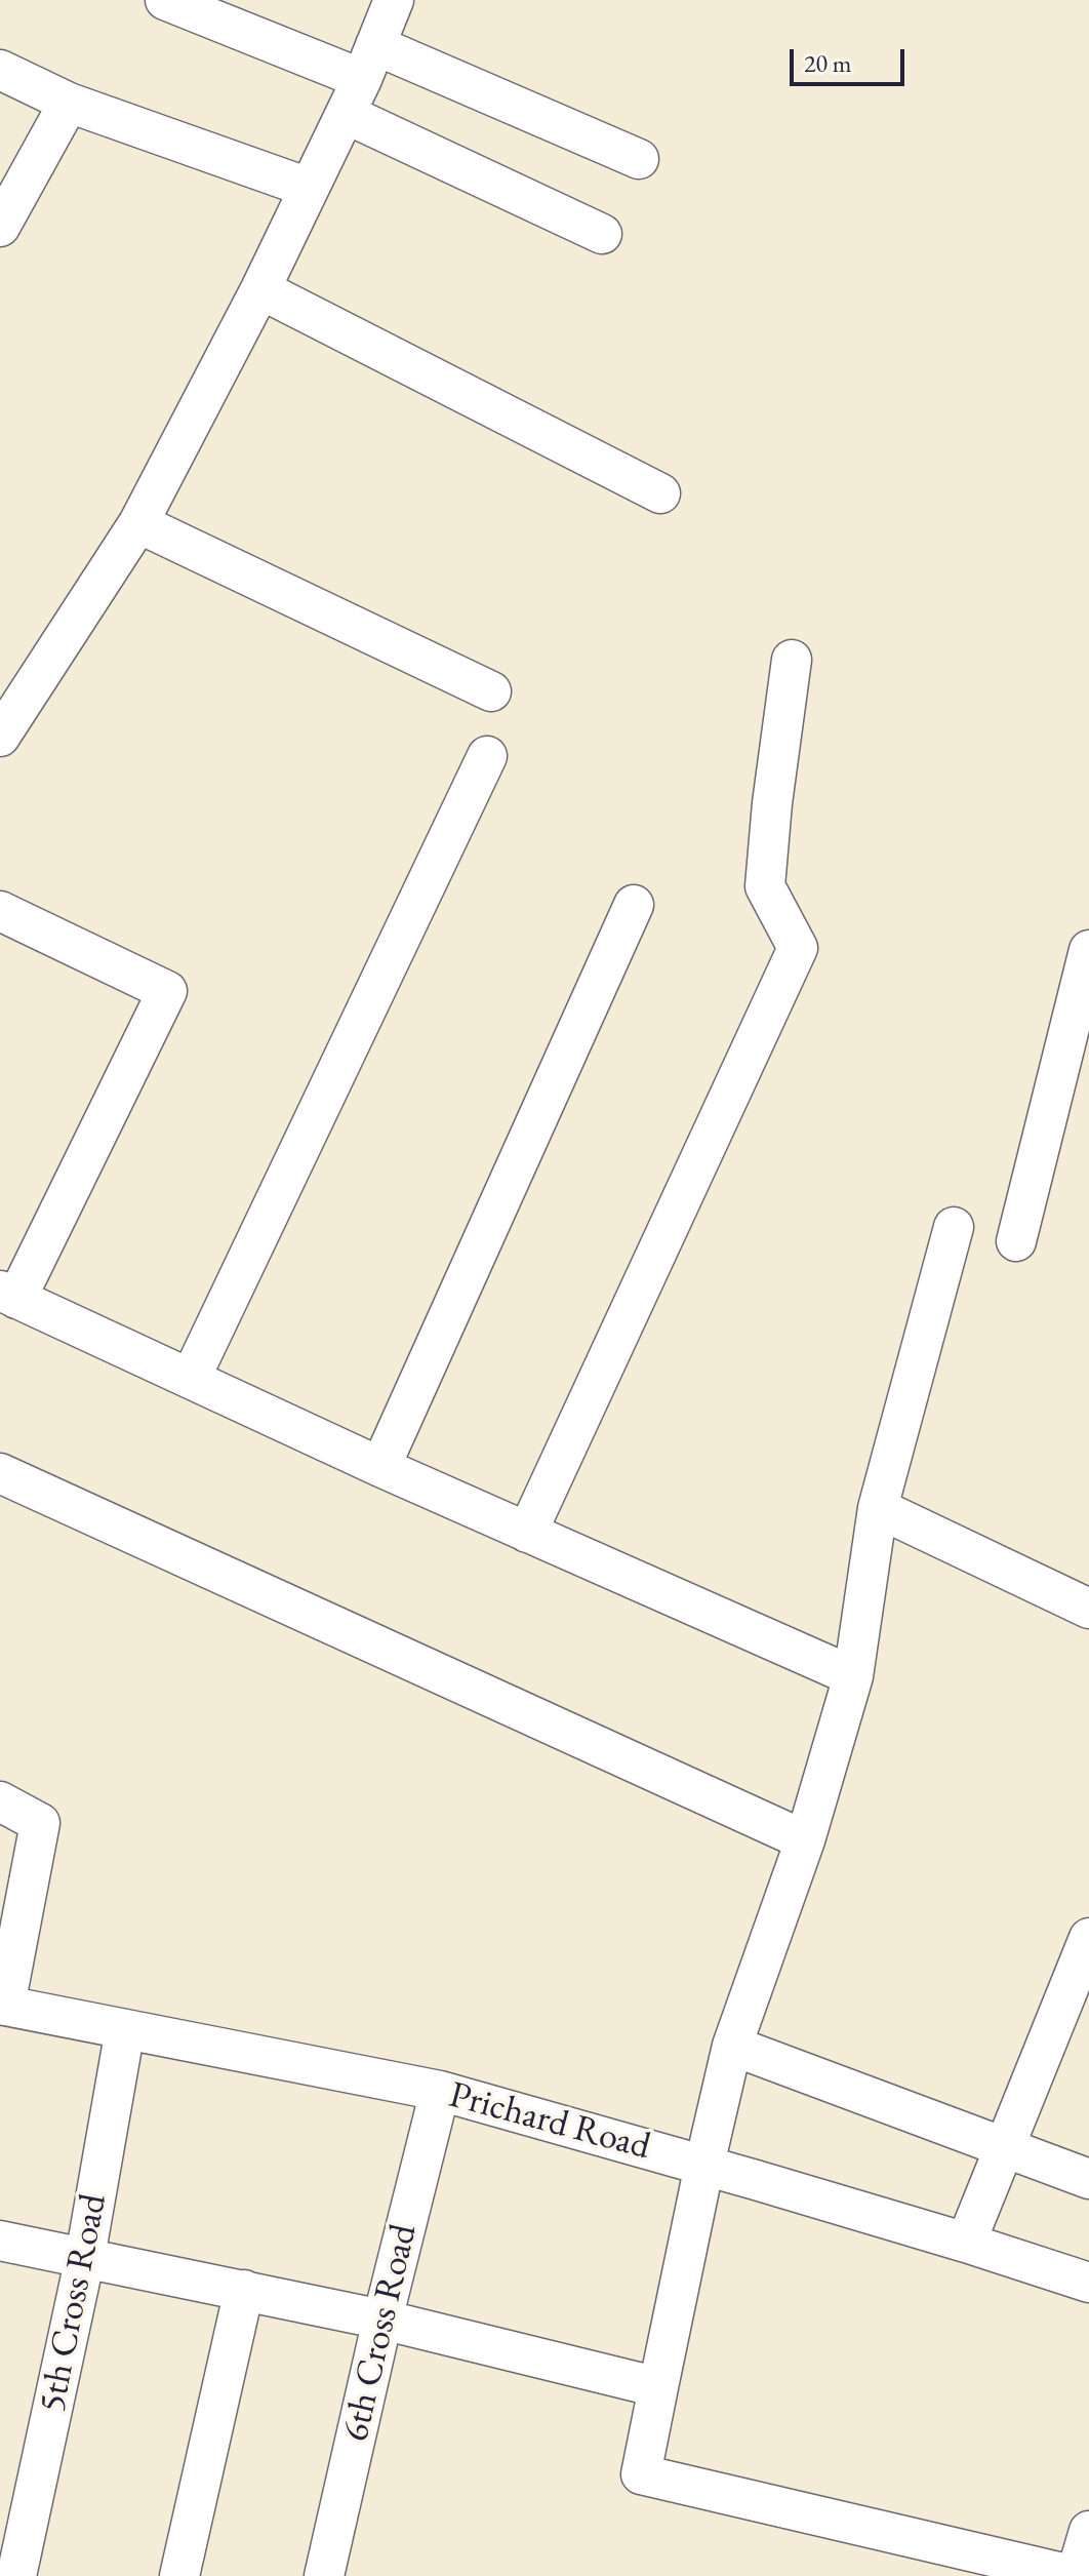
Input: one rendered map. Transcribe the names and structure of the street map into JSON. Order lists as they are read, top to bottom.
{
  "streets": {
    "street": ["Prichard Road", "5th Cross Road", "6th Cross Road"]
  },
  "crossings": [
    ["Prichard Road", "5th Cross Road"],
    ["Prichard Road", "6th Cross Road"]
  ],
  "scale_bar": "20 m"
}
